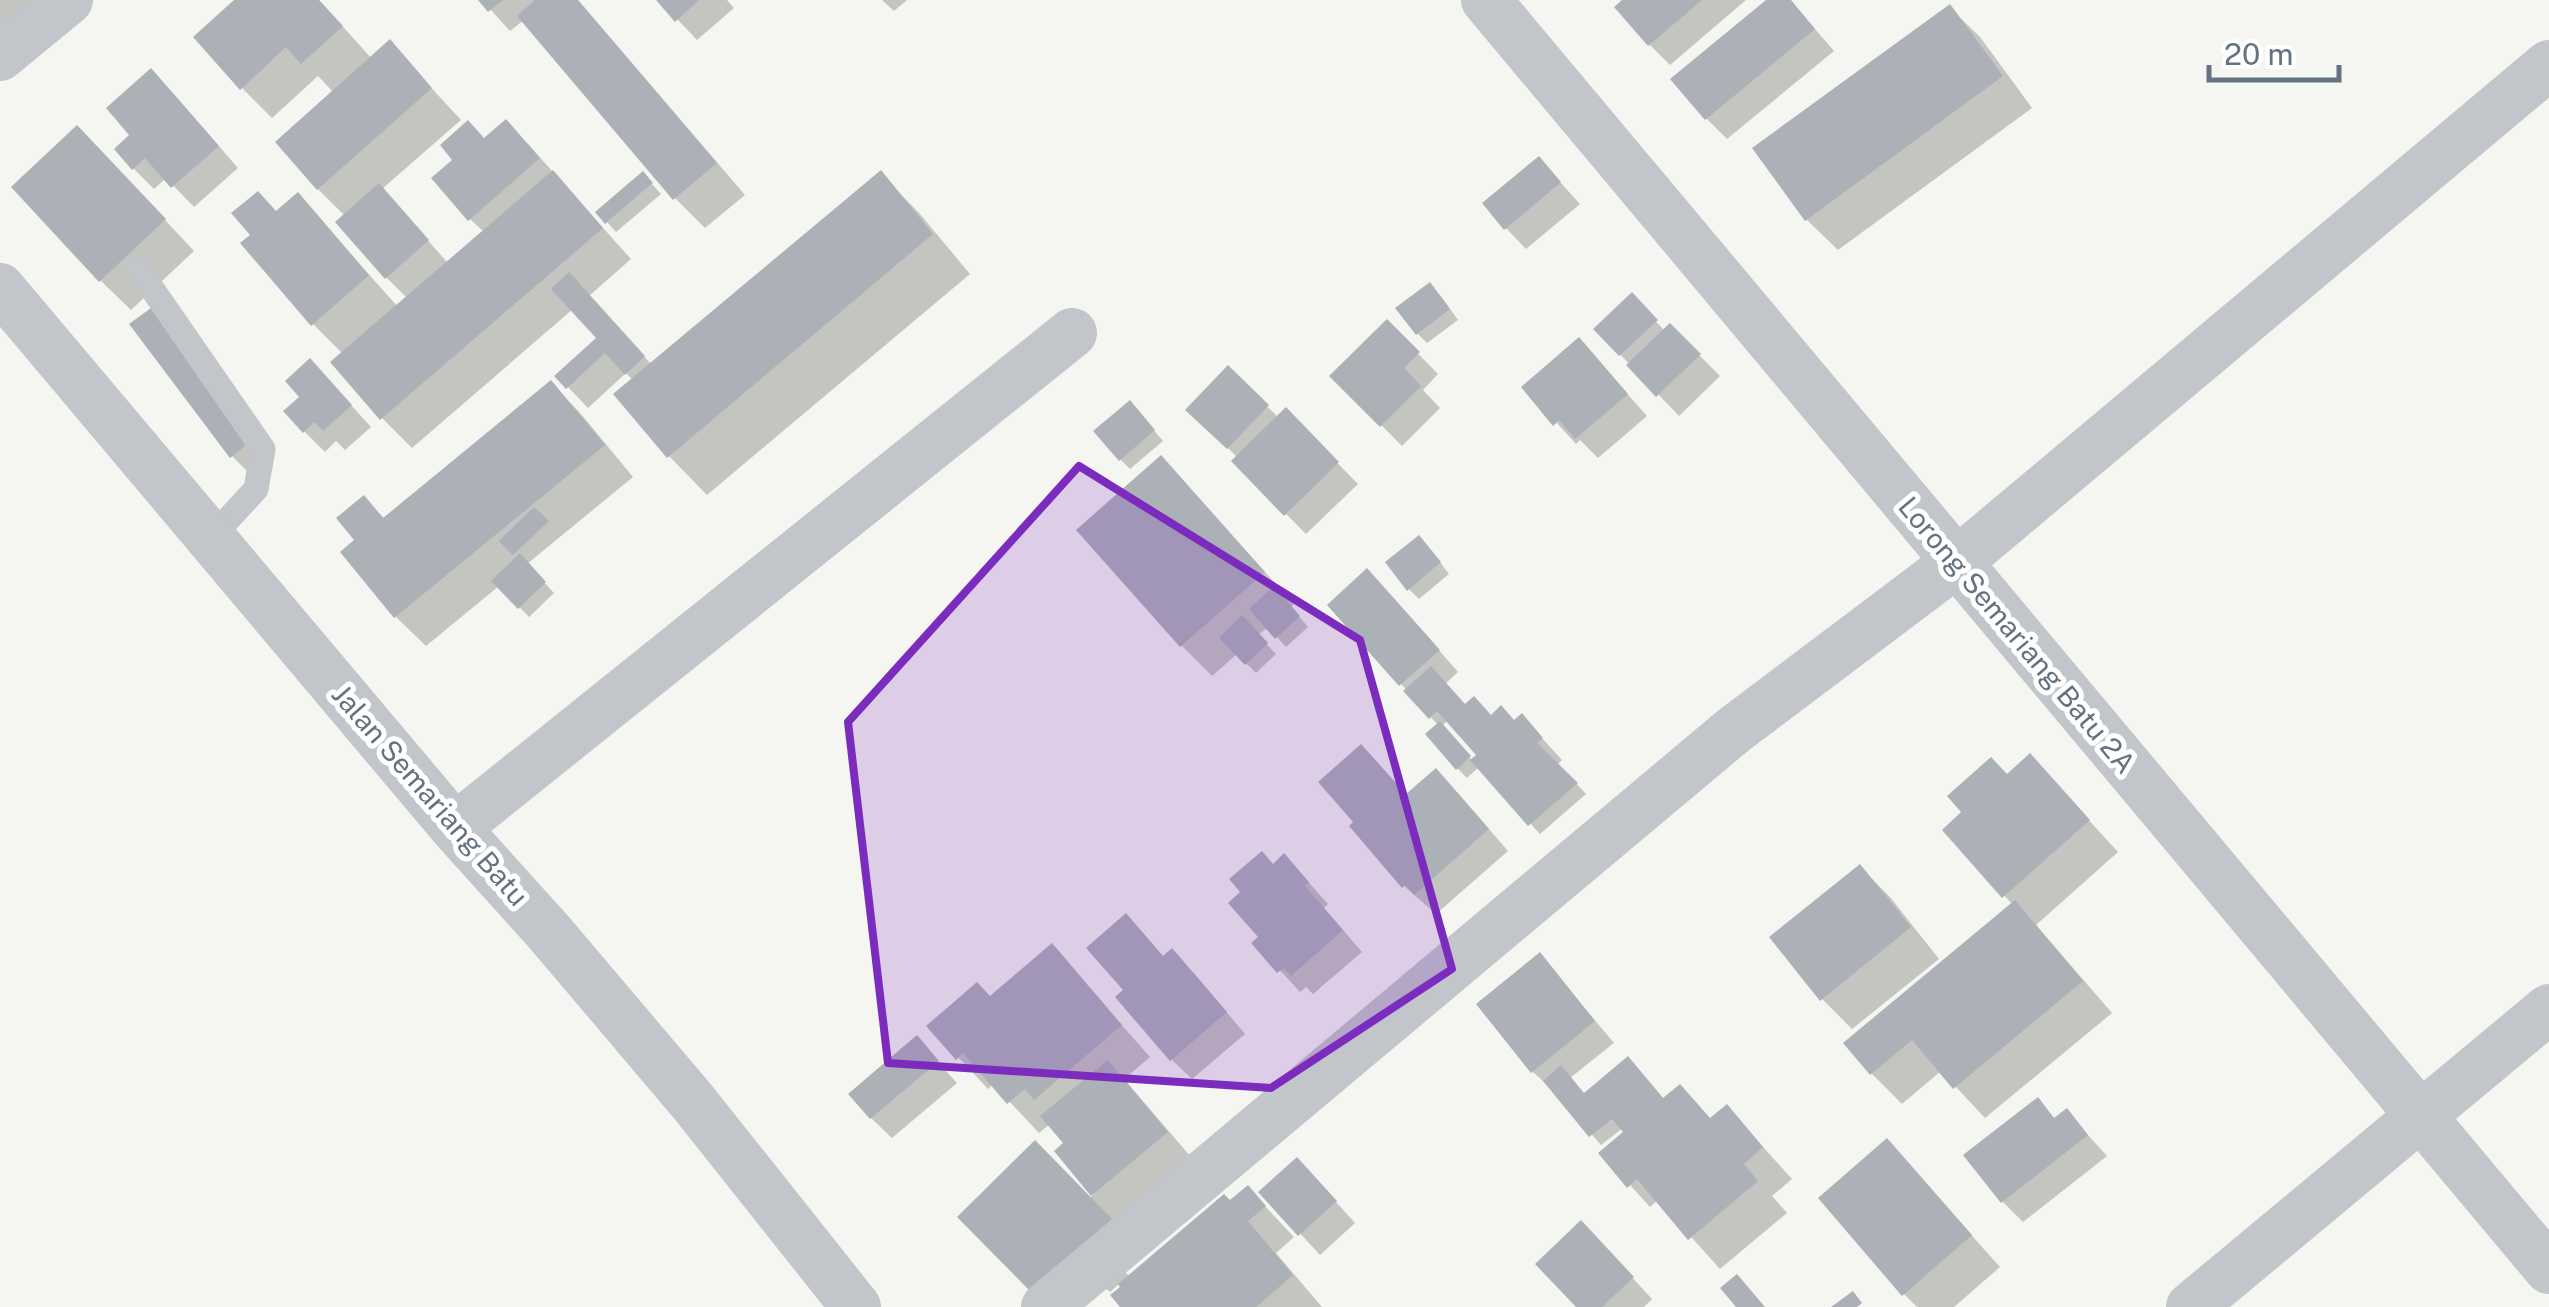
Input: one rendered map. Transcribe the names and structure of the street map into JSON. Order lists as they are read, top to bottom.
{
  "streets": {
    "street": ["Lorong Semariang Batu 2A", "Jalan Semariang Batu"]
  },
  "scale_bar": "20 m"
}
